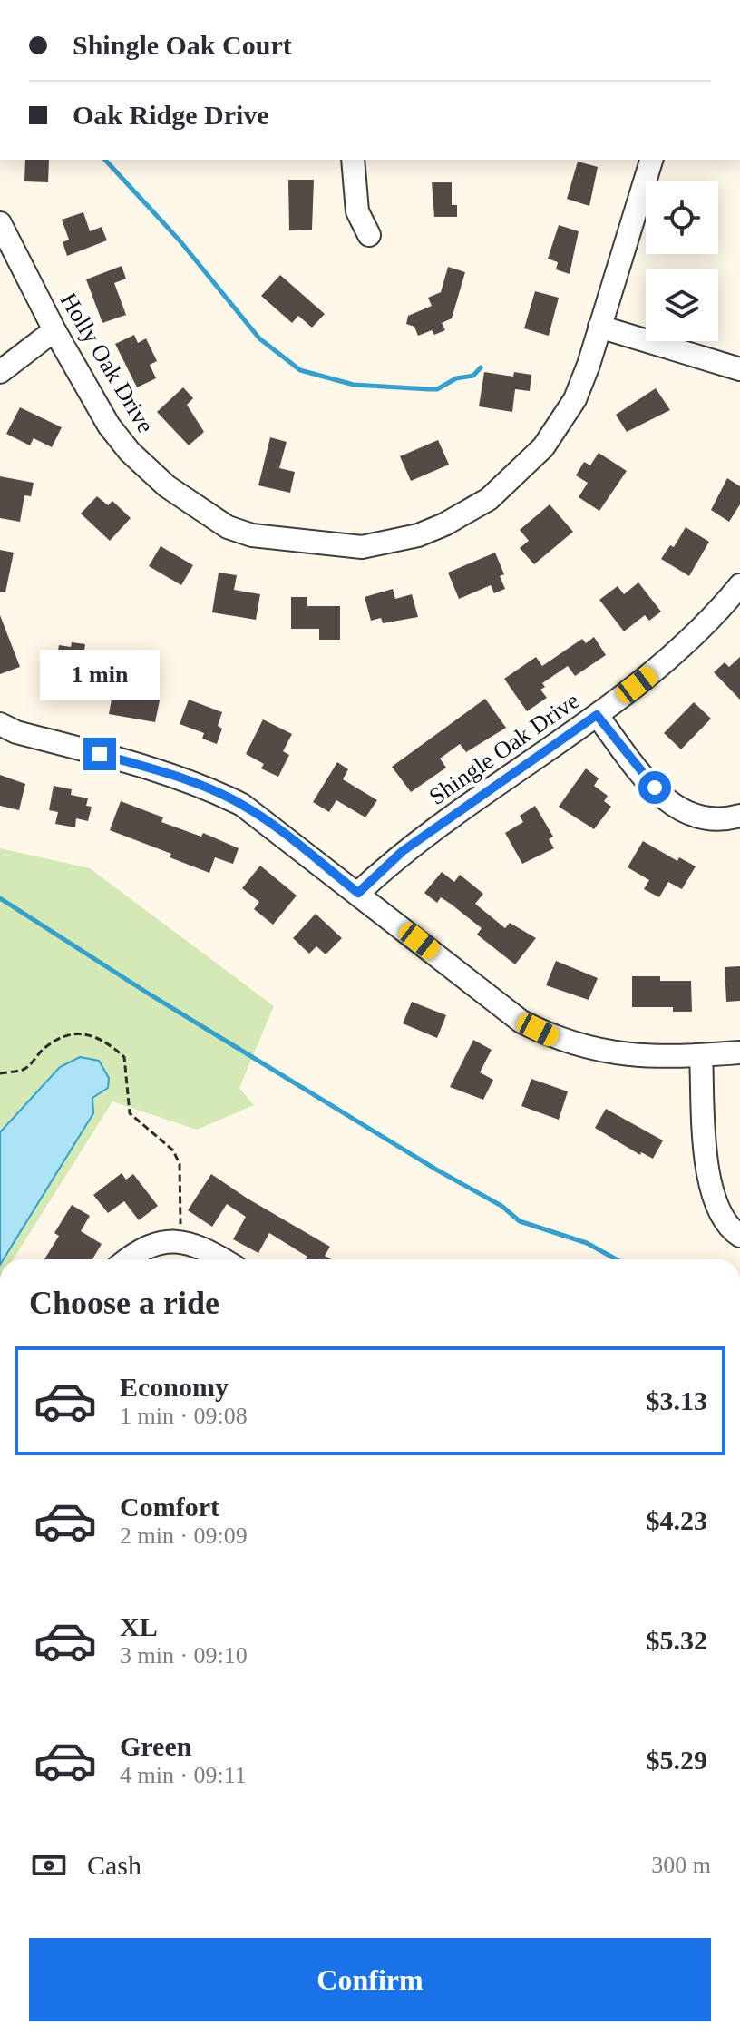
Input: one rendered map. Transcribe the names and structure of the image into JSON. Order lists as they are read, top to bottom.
{
  "streets": {
    "street": ["Holly Oak Drive", "Shingle Oak Drive"]
  },
  "page": {
    "banner": ["Shingle Oak Court", "Oak Ridge Drive"],
    "bubble": "1 min",
    "heading": "Choose a ride",
    "list": [
      {
        "name": "Economy",
        "note": "1 min · 09:08",
        "value": "$3.13"
      },
      {
        "name": "Comfort",
        "note": "2 min · 09:09",
        "value": "$4.23"
      },
      {
        "name": "XL",
        "note": "3 min · 09:10",
        "value": "$5.32"
      },
      {
        "name": "Green",
        "note": "4 min · 09:11",
        "value": "$5.29"
      }
    ],
    "pay": ["Cash", "300 m"],
    "buttons": "Confirm"
  }
}
